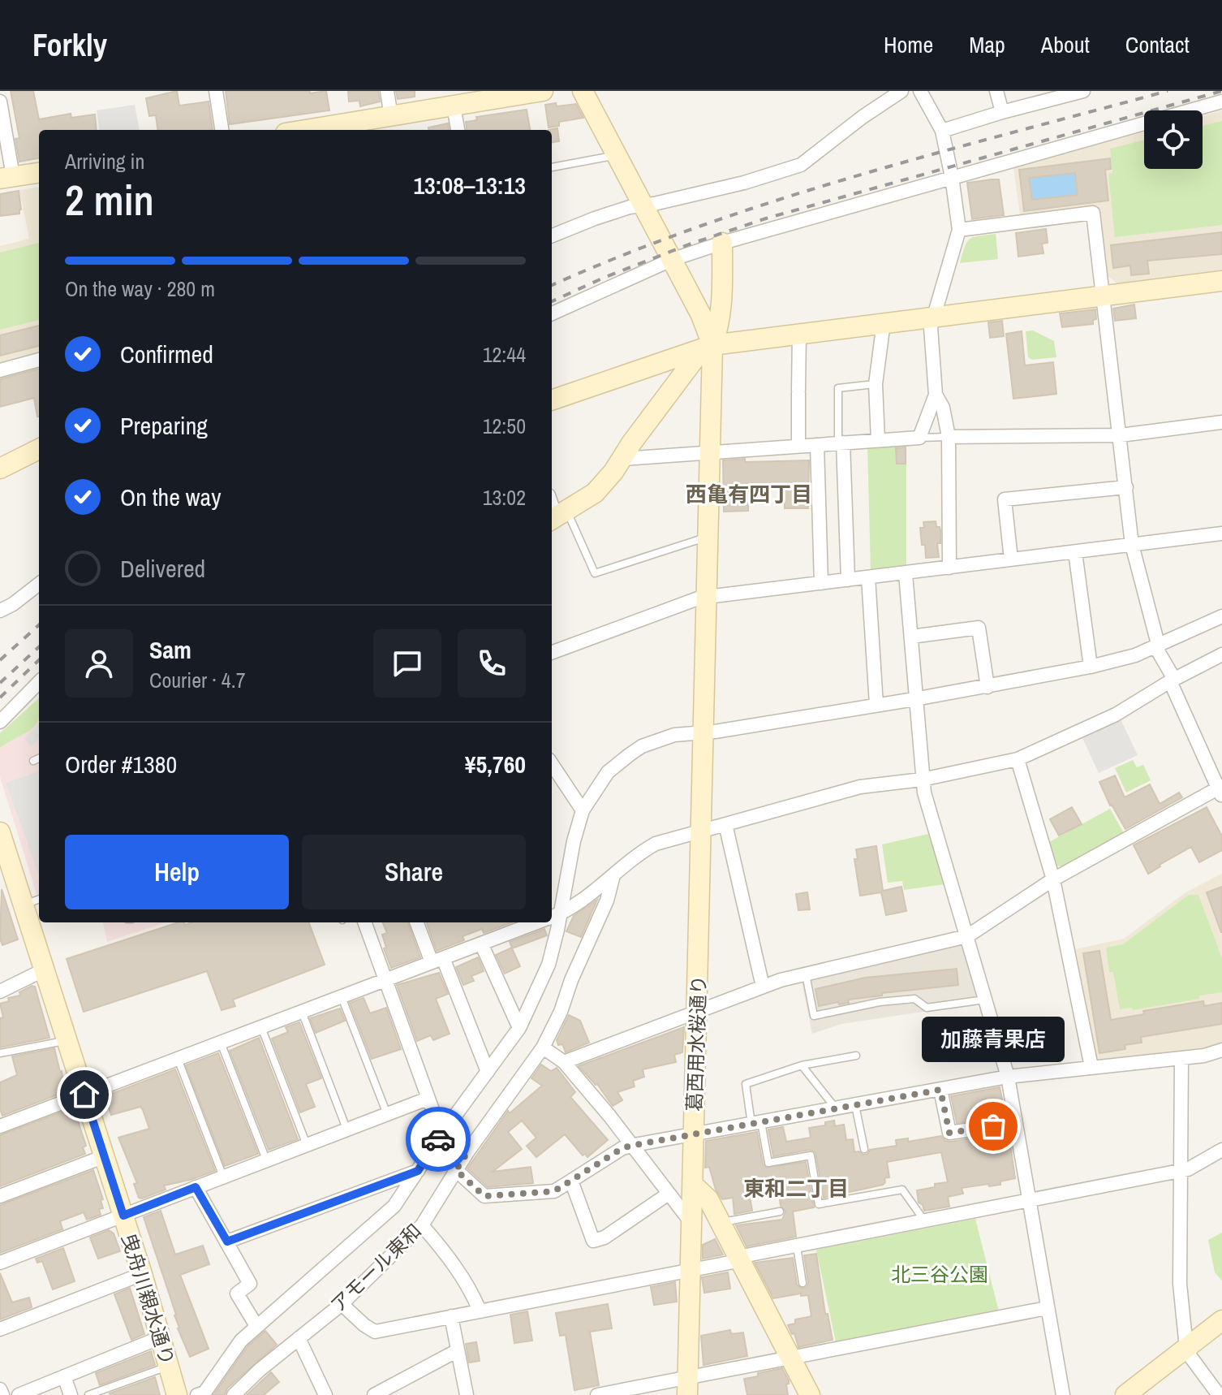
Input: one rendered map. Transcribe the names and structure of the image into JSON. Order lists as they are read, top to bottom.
{
  "streets": {
    "street": ["葛西用水桜通り", "アモール東和", "曳舟川親水通り"]
  },
  "districts": ["西亀有四丁目", "東和二丁目"],
  "parks": ["北三谷公園"],
  "places": ["加藤青果店"],
  "page": {
    "header": "Forkly",
    "nav": [
      "Home",
      "Map",
      "About",
      "Contact"
    ],
    "heading": ["2 min", "Arriving in", "13:08–13:13"],
    "panel": [
      "Sam",
      "Courier · 4.7",
      "Order #1380",
      "¥5,760"
    ],
    "bar": "On the way · 280 m",
    "list": [
      ["Confirmed", "12:44"],
      ["Preparing", "12:50"],
      ["On the way", "13:02"],
      "Delivered"
    ],
    "buttons": ["Help", "Share"],
    "bubble": "加藤青果店"
  }
}
